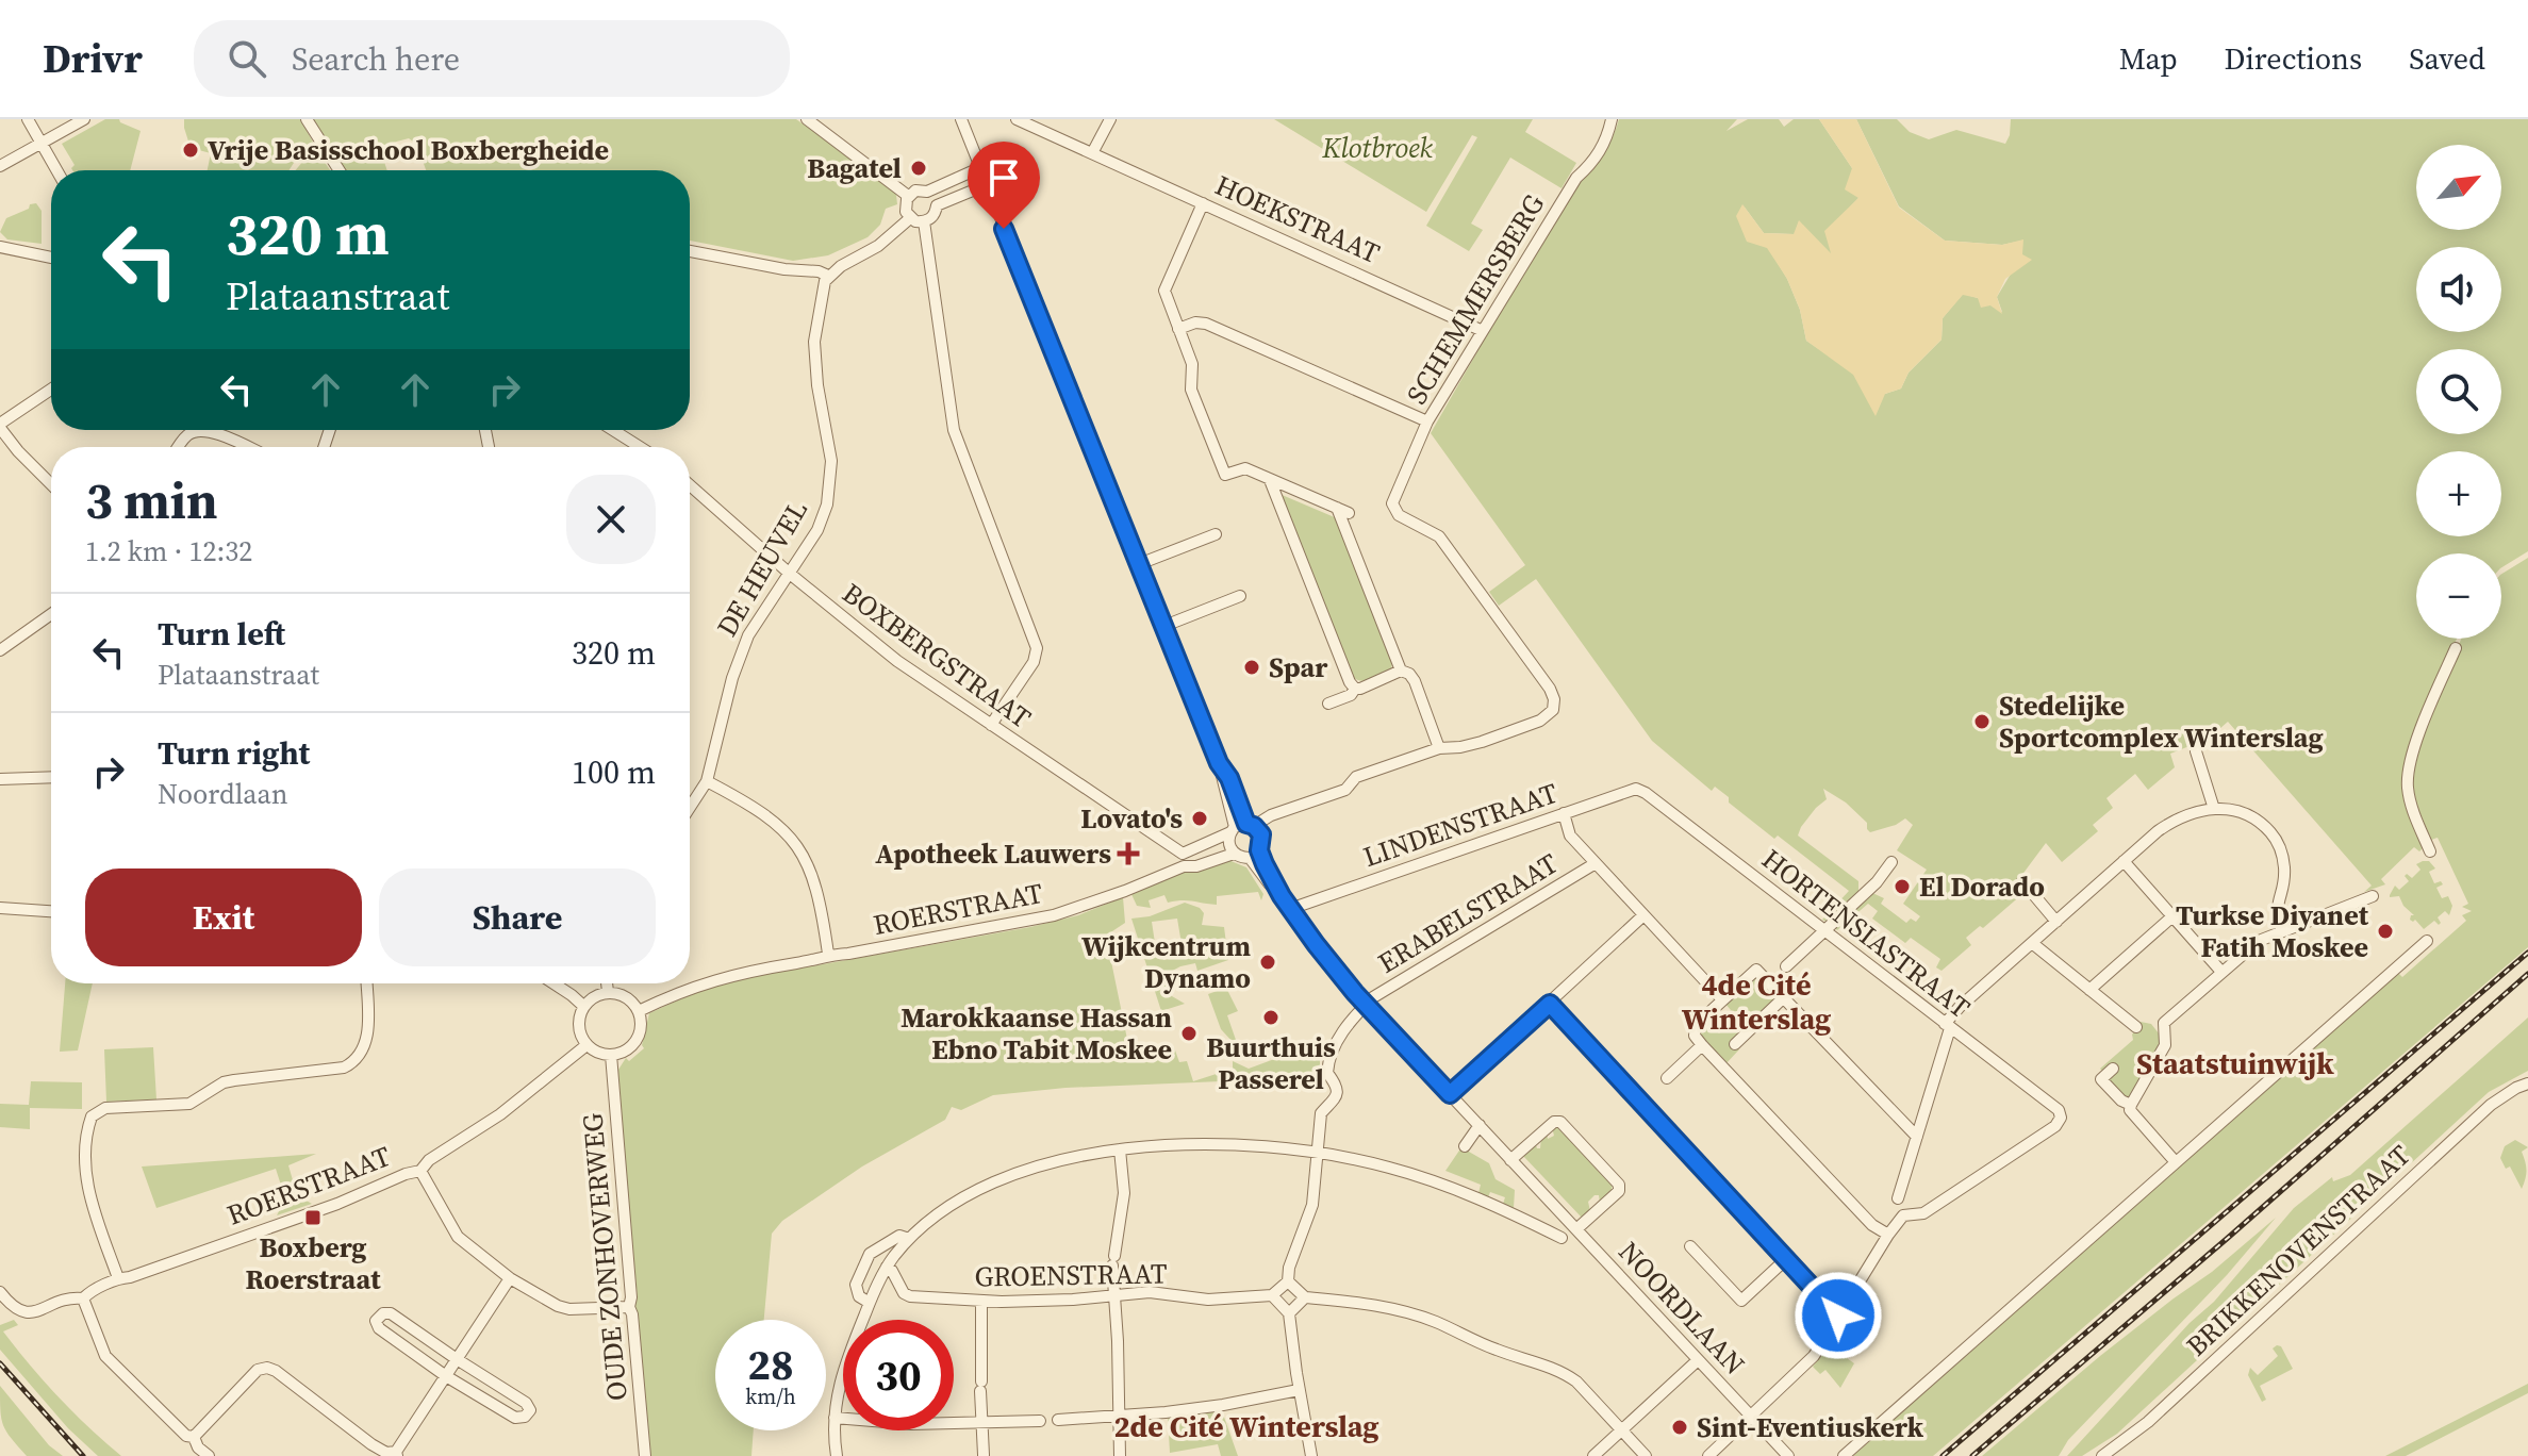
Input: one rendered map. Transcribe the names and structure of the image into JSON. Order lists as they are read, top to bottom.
{
  "streets": {
    "street": [
      "HOEKSTRAAT",
      "SCHEMMERSBERG",
      "DE HEUVEL",
      "BOXBERGSTRAAT",
      "LINDENSTRAAT",
      "ROERSTRAAT",
      "ERABELSTRAAT",
      "HORTENSIASTRAAT",
      "BRIKKENOVENSTRAAT",
      "OUDE ZONHOVERWEG",
      "GROENSTRAAT",
      "NOORDLAAN"
    ]
  },
  "crossings": [
    ["HOEKSTRAAT", "SCHEMMERSBERG"],
    ["DE HEUVEL", "BOXBERGSTRAAT"],
    ["LINDENSTRAAT", "HORTENSIASTRAAT"],
    ["LINDENSTRAAT", "NOORDLAAN"],
    ["ROERSTRAAT", "OUDE ZONHOVERWEG"],
    ["ERABELSTRAAT", "NOORDLAAN"]
  ],
  "districts": ["4de Cité Winterslag", "Staatstuinwijk", "2de Cité Winterslag"],
  "parks": ["Klotbroek"],
  "places": {
    "other": [
      "Vrije Basisschool Boxbergheide",
      "Bagatel",
      "Spar",
      "Stedelijke Sportcomplex Winterslag",
      "Lovato's",
      "El Dorado",
      "Turkse Diyanet Fatih Moskee",
      "Wijkcentrum Dynamo",
      "Buurthuis Passerel",
      "Marokkaanse Hassan Ebno Tabit Moskee",
      "Sint-Eventiuskerk"
    ],
    "health": ["Apotheek Lauwers"],
    "transit": ["Boxberg Roerstraat"]
  },
  "north": "top right",
  "page": {
    "header": "Drivr",
    "search": "Search here",
    "nav": ["Map", "Directions", "Saved"],
    "map_buttons": ["+", "−"],
    "turn": ["320 m", "Plataanstraat"],
    "heading": ["3 min", "1.2 km · 12:32"],
    "list": [
      {
        "name": "Turn left",
        "note": "Plataanstraat",
        "value": "320 m"
      },
      {
        "name": "Turn right",
        "note": "Noordlaan",
        "value": "100 m"
      }
    ],
    "buttons": ["Exit", "Share"],
    "speed": "28 km/h",
    "limit": "30"
  }
}
